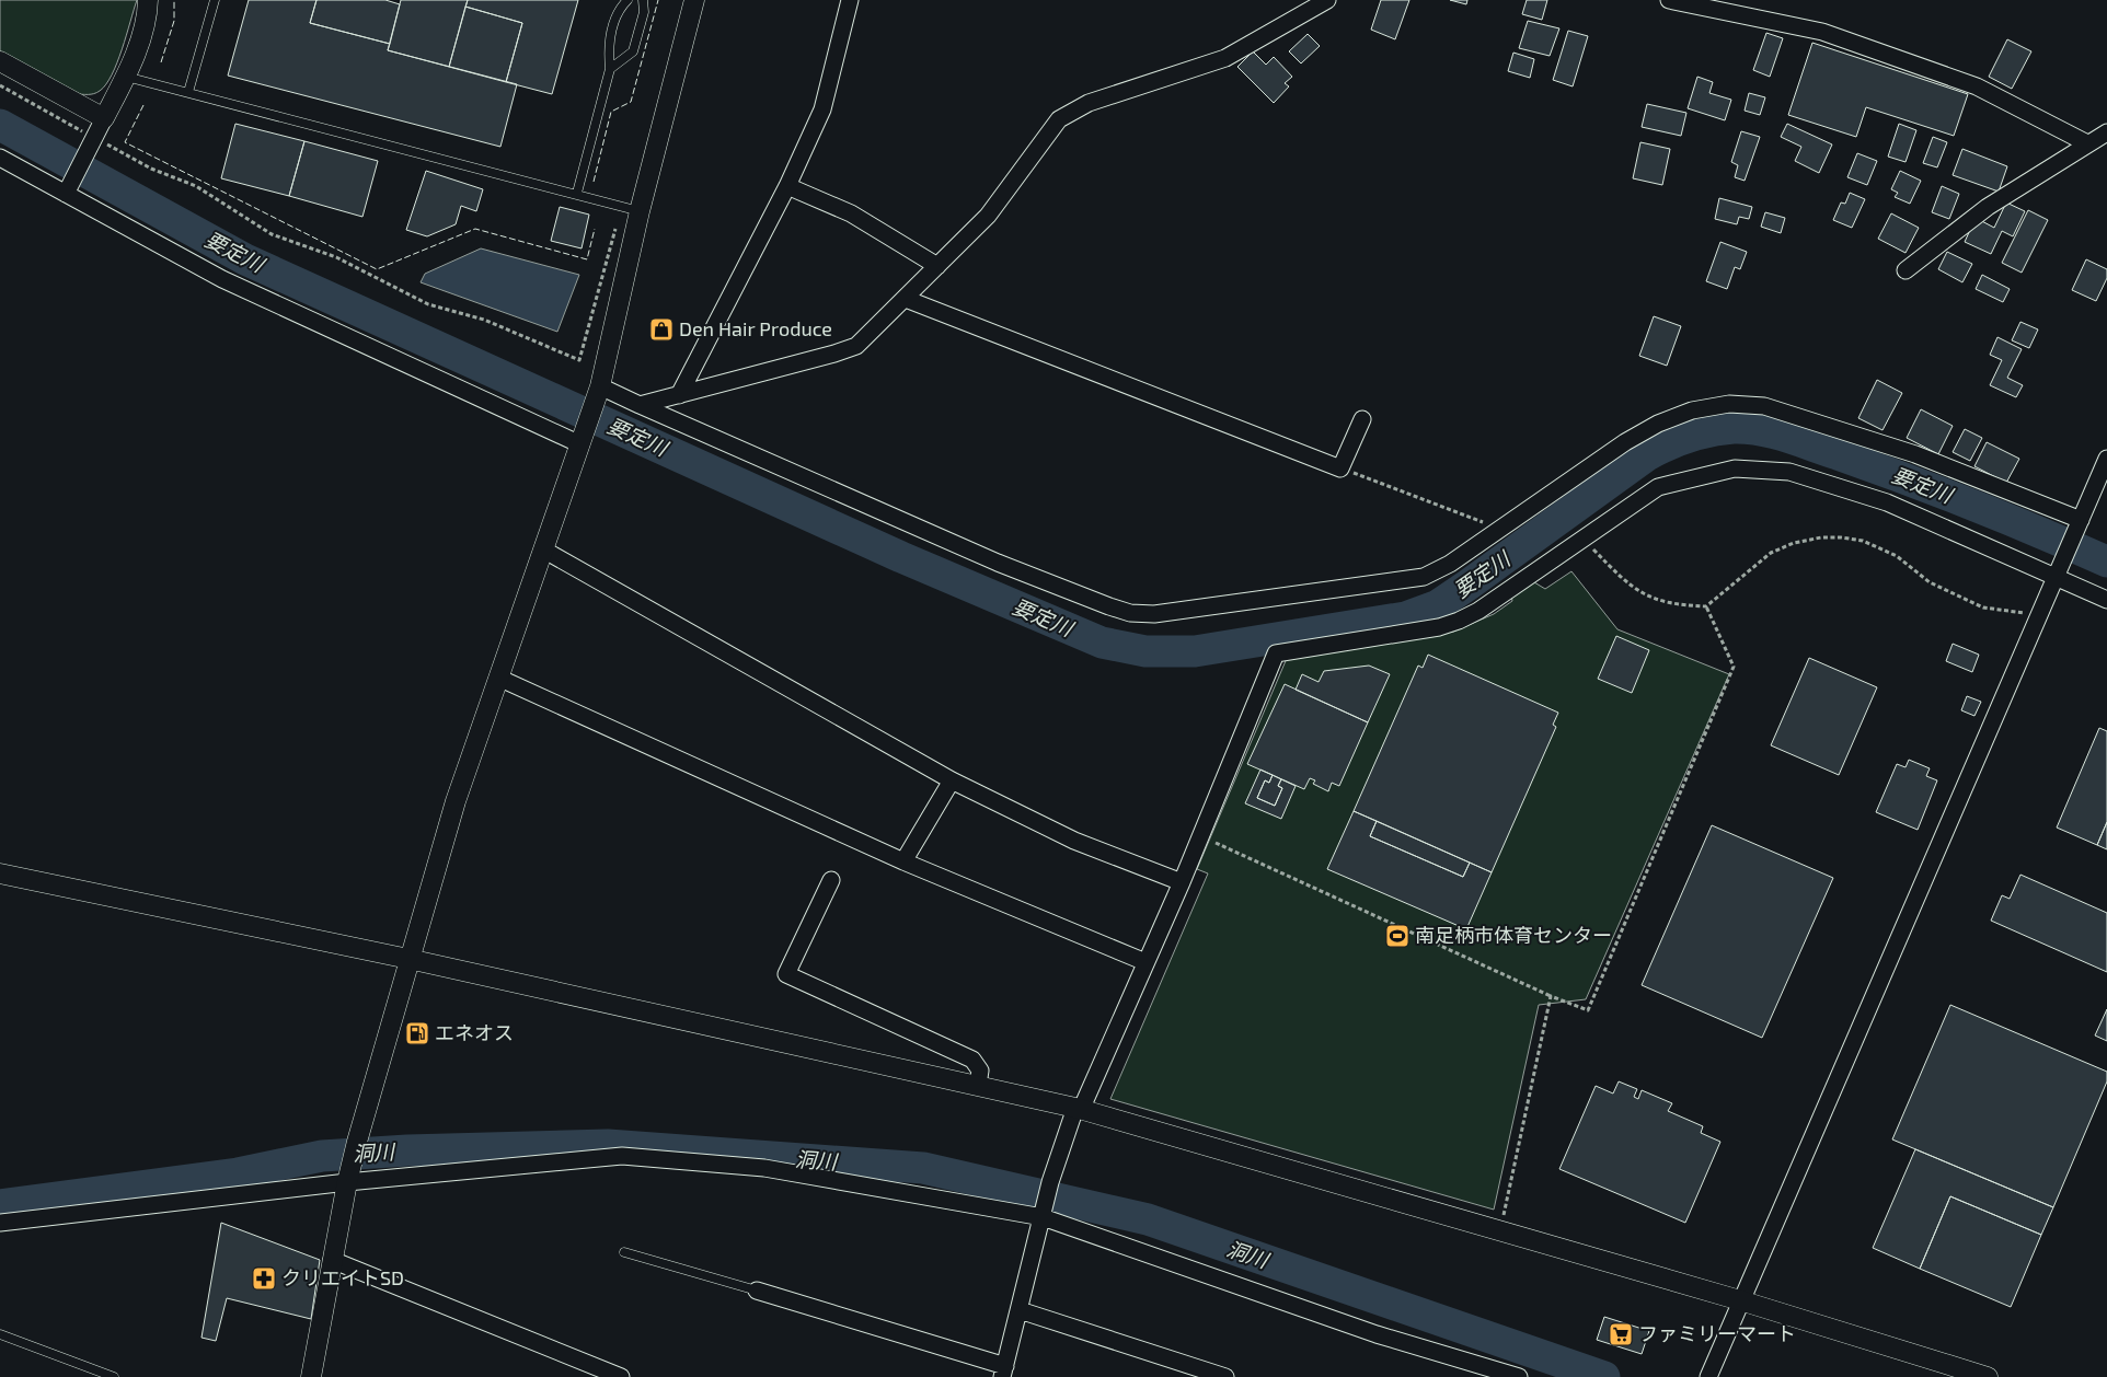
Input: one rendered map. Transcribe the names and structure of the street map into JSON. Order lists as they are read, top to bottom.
{
  "water": ["要定川", "洞川"],
  "places": {
    "shop": ["Den Hair Produce"],
    "sports": ["南足柄市体育センター"],
    "fuel station": ["エネオス"],
    "pharmacy": ["クリエイトSD"],
    "supermarket": ["ファミリーマート"]
  }
}
